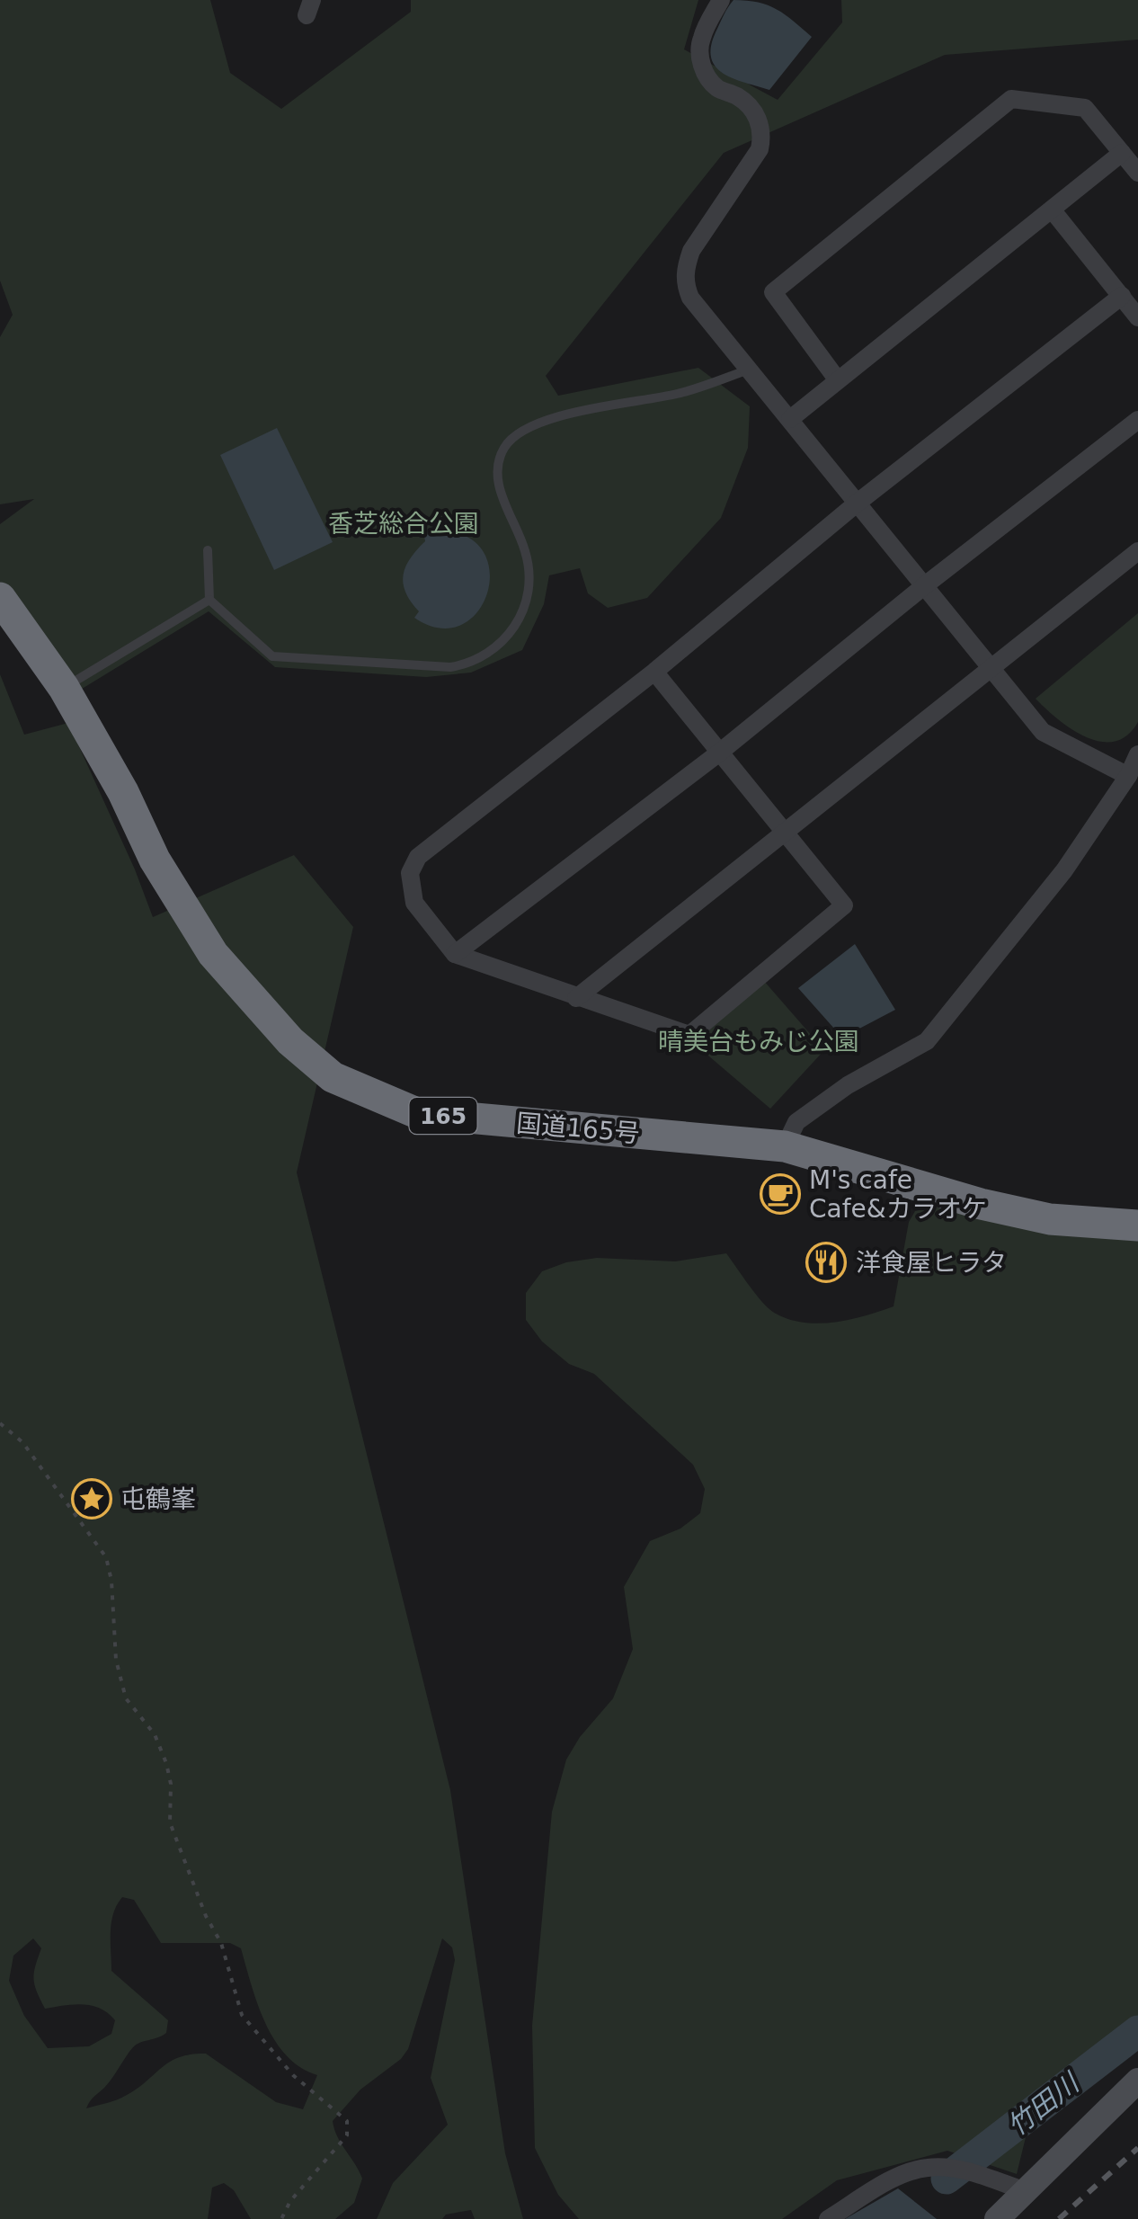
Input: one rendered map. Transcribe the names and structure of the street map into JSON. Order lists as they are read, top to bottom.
{
  "streets": {
    "highway": ["165", "国道165号"]
  },
  "water": ["竹田川"],
  "parks": ["香芝総合公園", "晴美台もみじ公園"],
  "places": {
    "cafe": ["M's cafe Cafe&カラオケ"],
    "restaurant": ["洋食屋ヒラタ"],
    "place": ["屯鶴峯"]
  }
}
